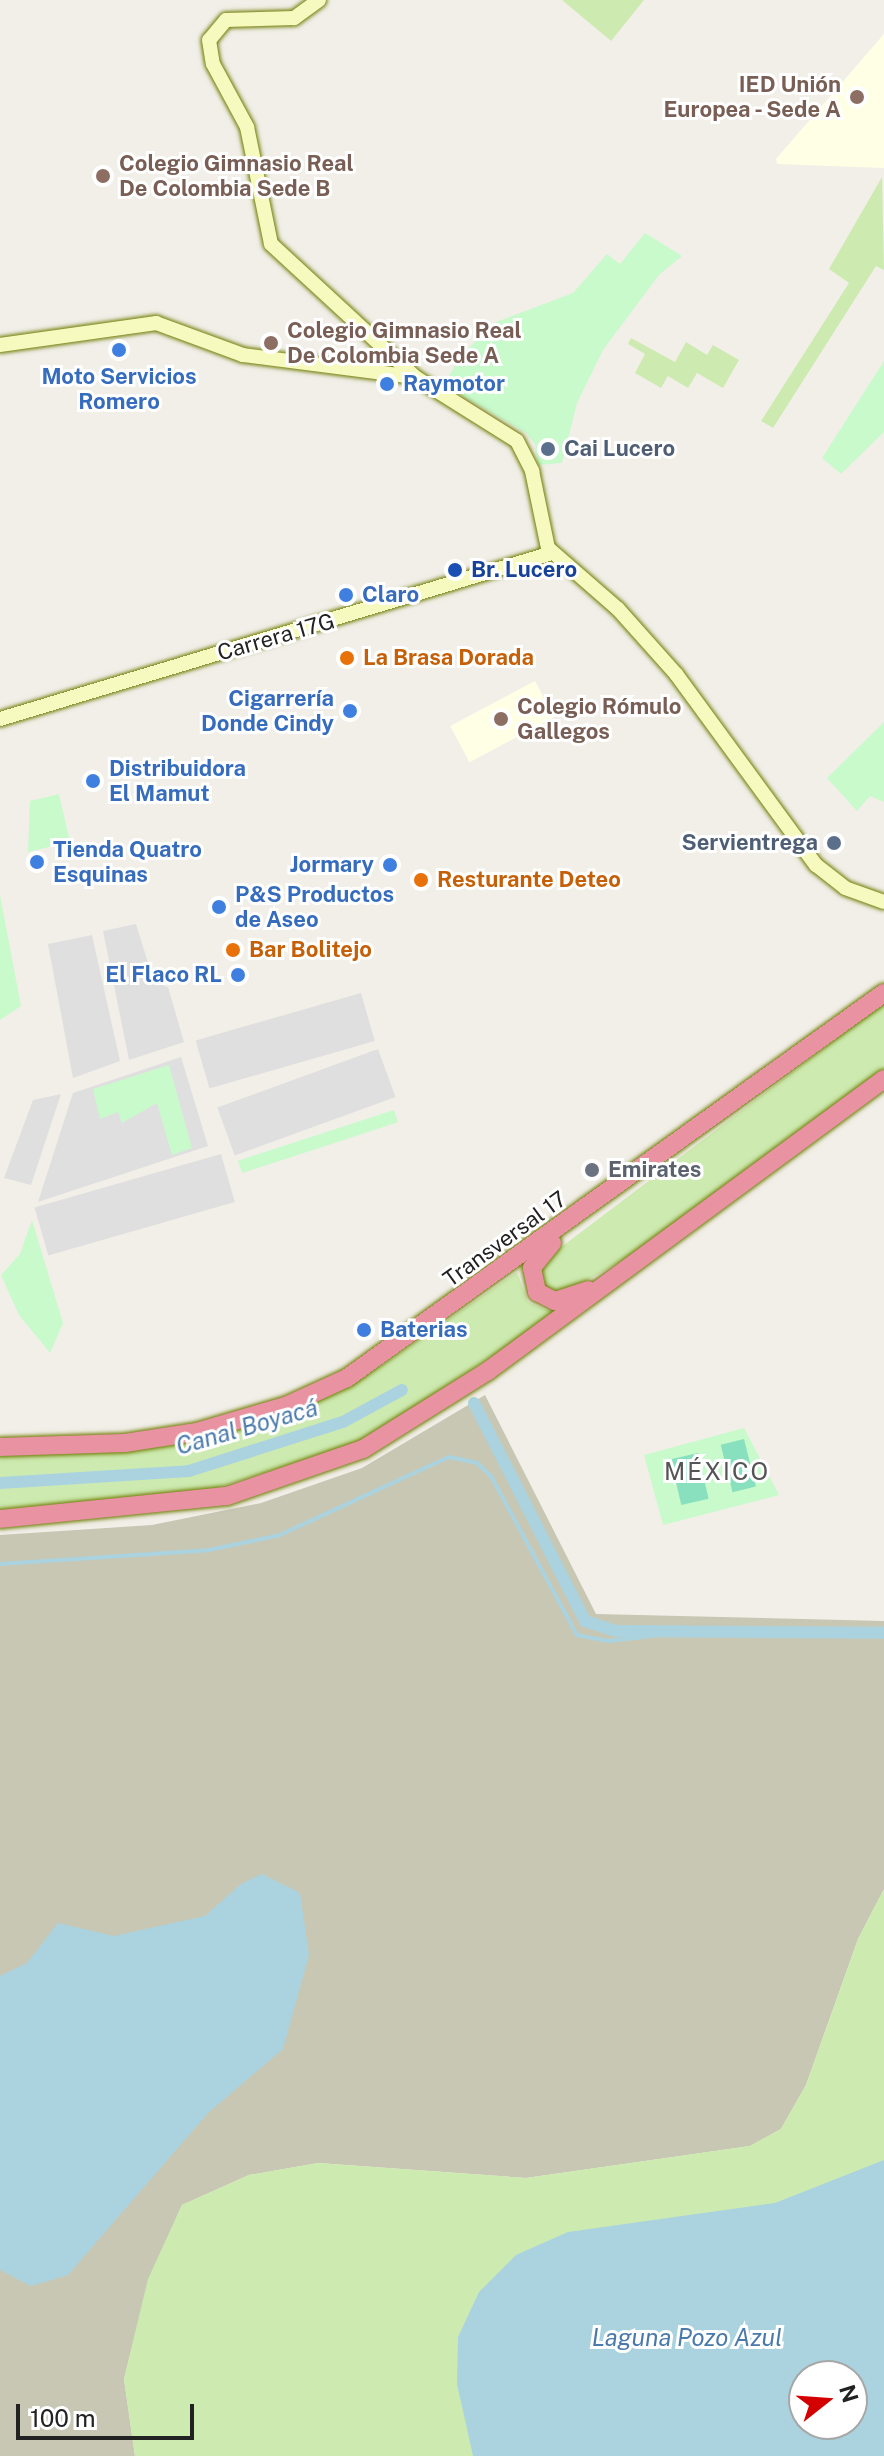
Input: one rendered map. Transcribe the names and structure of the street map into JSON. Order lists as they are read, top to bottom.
{
  "streets": {
    "highway": ["Transversal 17"],
    "street": ["Carrera 17G"]
  },
  "districts": ["MÉXICO"],
  "water": ["Canal Boyacá", "Laguna Pozo Azul"],
  "places": [
    "IED Unión Europea - Sede A",
    "Colegio Gimnasio Real De Colombia Sede B",
    "Colegio Gimnasio Real De Colombia Sede A",
    "Moto Servicios Romero",
    "Raymotor",
    "Cai Lucero",
    "Br. Lucero",
    "Claro",
    "La Brasa Dorada",
    "Cigarrería Donde Cindy",
    "Colegio Rómulo Gallegos",
    "Distribuidora El Mamut",
    "Servientrega",
    "Tienda Quatro Esquinas",
    "Jormary",
    "Resturante Deteo",
    "P&S Productos de Aseo",
    "Bar Bolitejo",
    "El Flaco RL",
    "Emirates",
    "Baterias"
  ],
  "scale_bar": "100 m",
  "north": "right"
}
